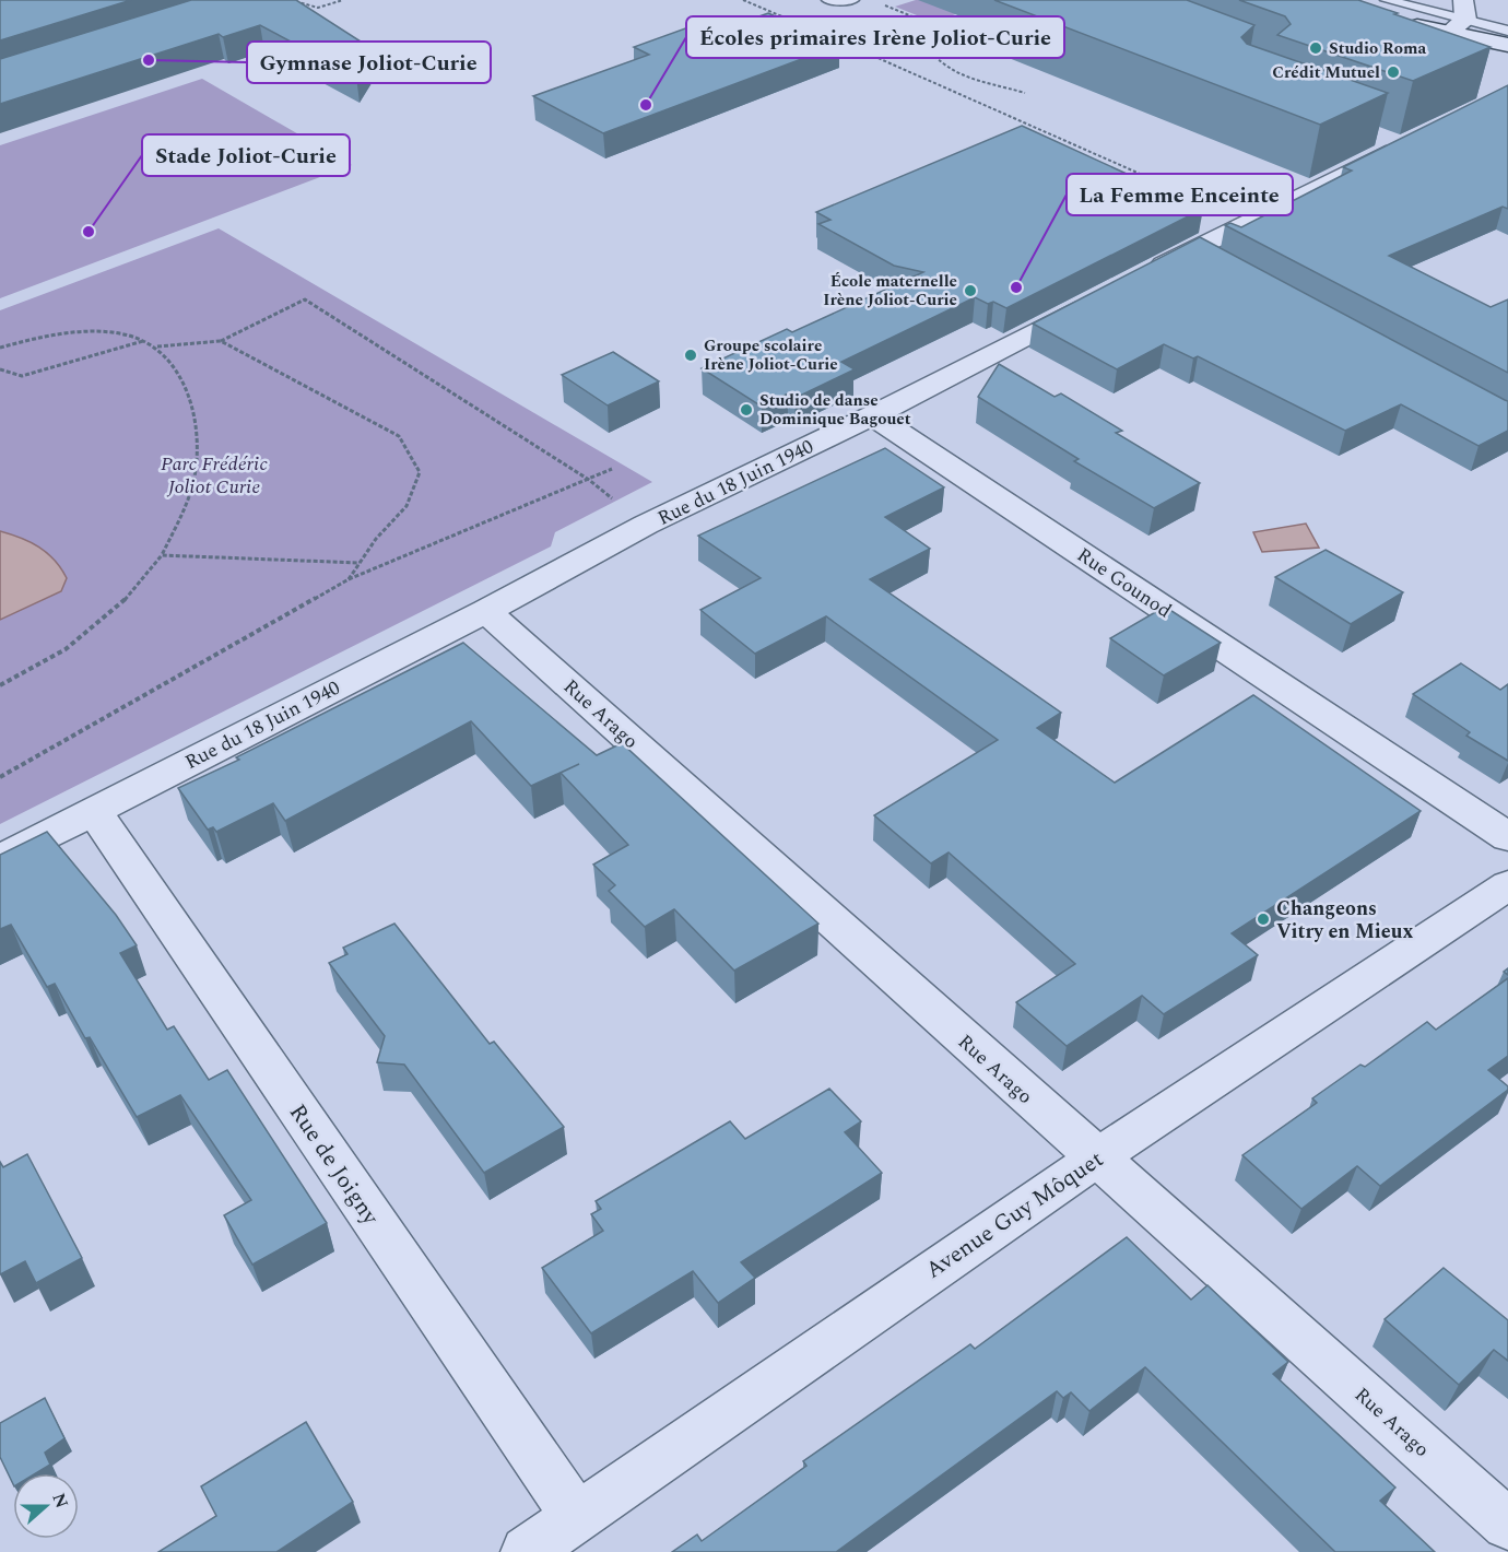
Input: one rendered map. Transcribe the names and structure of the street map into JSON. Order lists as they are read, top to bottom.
{
  "streets": {
    "street": [
      "Rue du 18 Juin 1940",
      "Rue Gounod",
      "Rue Arago",
      "Rue de Joigny",
      "Avenue Guy Môquet"
    ]
  },
  "crossings": [
    ["Rue du 18 Juin 1940", "Rue Gounod"],
    ["Rue du 18 Juin 1940", "Rue Arago"],
    ["Rue du 18 Juin 1940", "Rue de Joigny"],
    ["Rue Arago", "Avenue Guy Môquet"],
    ["Rue de Joigny", "Avenue Guy Môquet"]
  ],
  "parks": ["Parc Frédéric Joliot Curie"],
  "places": [
    "Studio Roma",
    "Gymnase Joliot-Curie",
    "Crédit Mutuel",
    "Écoles primaires Irène Joliot-Curie",
    "Stade Joliot-Curie",
    "La Femme Enceinte",
    "École maternelle Irène Joliot-Curie",
    "Groupe scolaire Irène Joliot-Curie",
    "Studio de danse Dominique Bagouet",
    "Changeons Vitry en Mieux"
  ],
  "north": "right"
}
